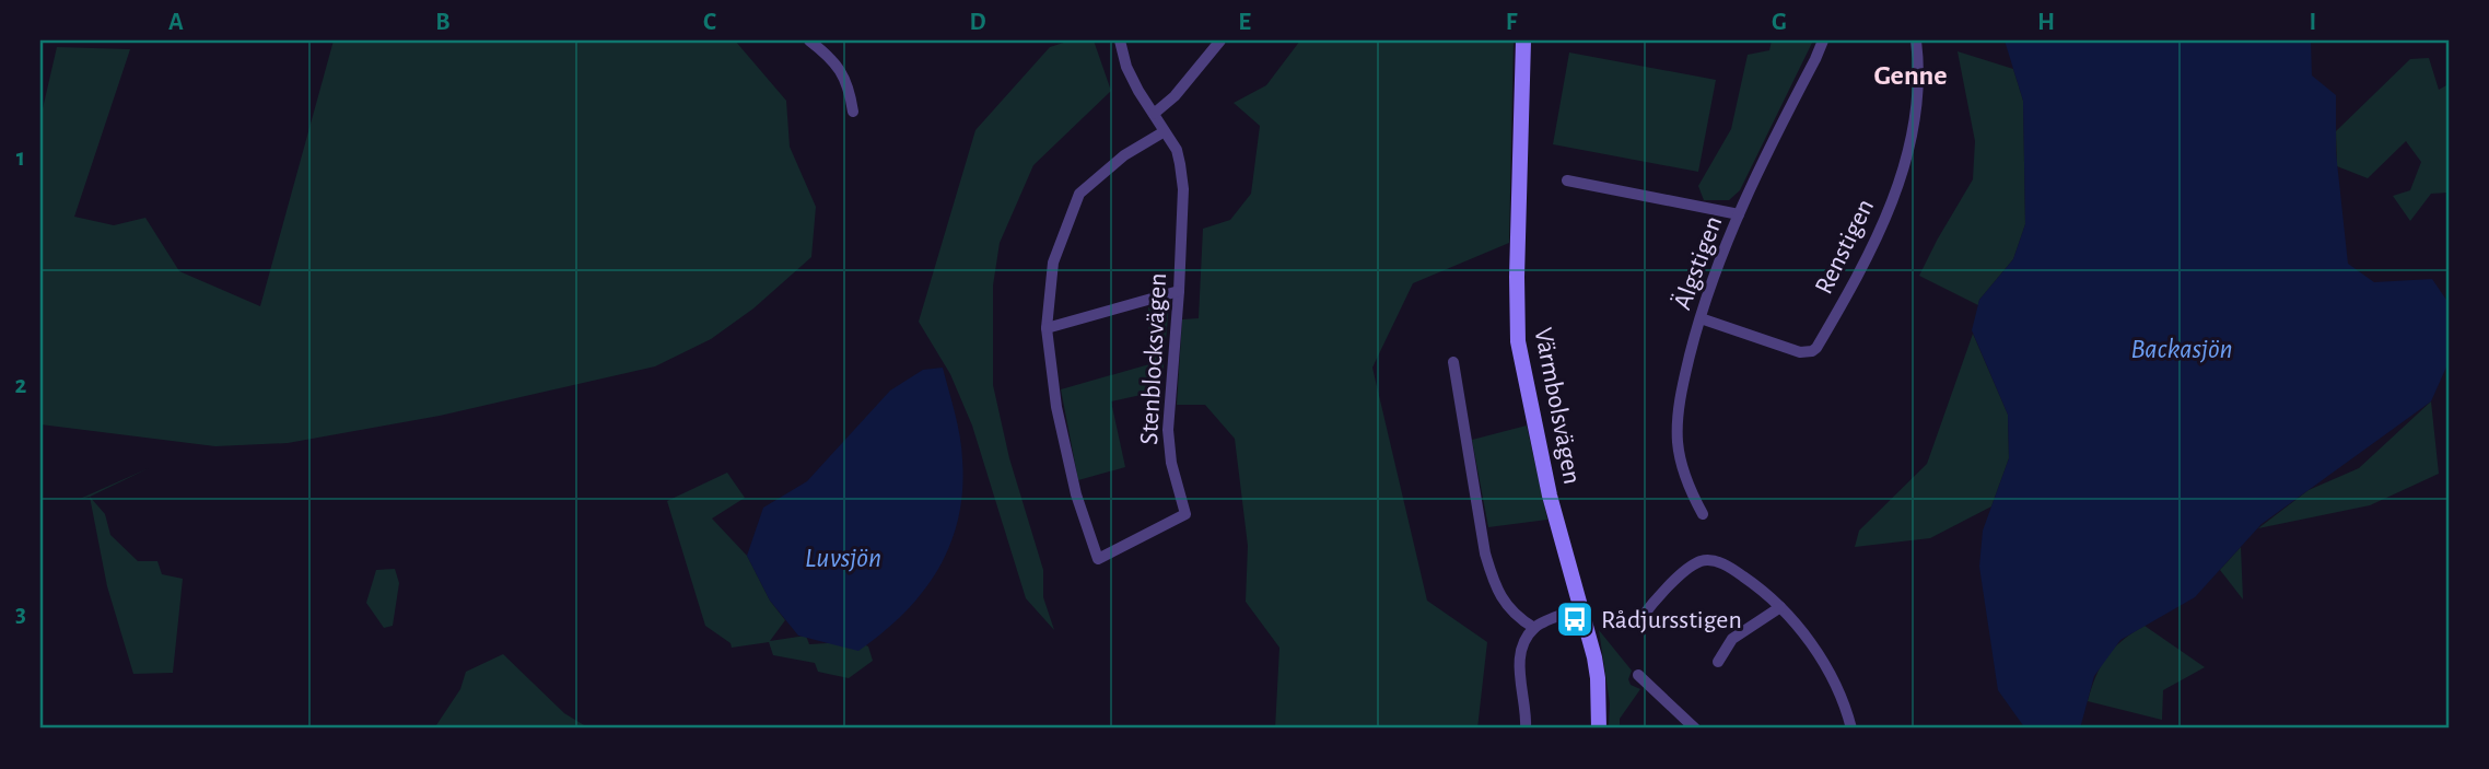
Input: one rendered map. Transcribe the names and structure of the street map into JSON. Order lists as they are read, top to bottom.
{
  "streets": {
    "street": [
      "Renstigen",
      "Älgstigen",
      "Stenblocksvägen",
      "Värmbolsvägen"
    ]
  },
  "crossings": [
    ["Renstigen", "Älgstigen"]
  ],
  "districts": ["Genne"],
  "water": ["Backasjön", "Luvsjön"],
  "places": {
    "bus stop": ["Rådjursstigen"]
  },
  "grid": {
    "columns": [
      "A",
      "B",
      "C",
      "D",
      "E",
      "F",
      "G",
      "H",
      "I"
    ],
    "rows": ["1", "2", "3"]
  }
}
